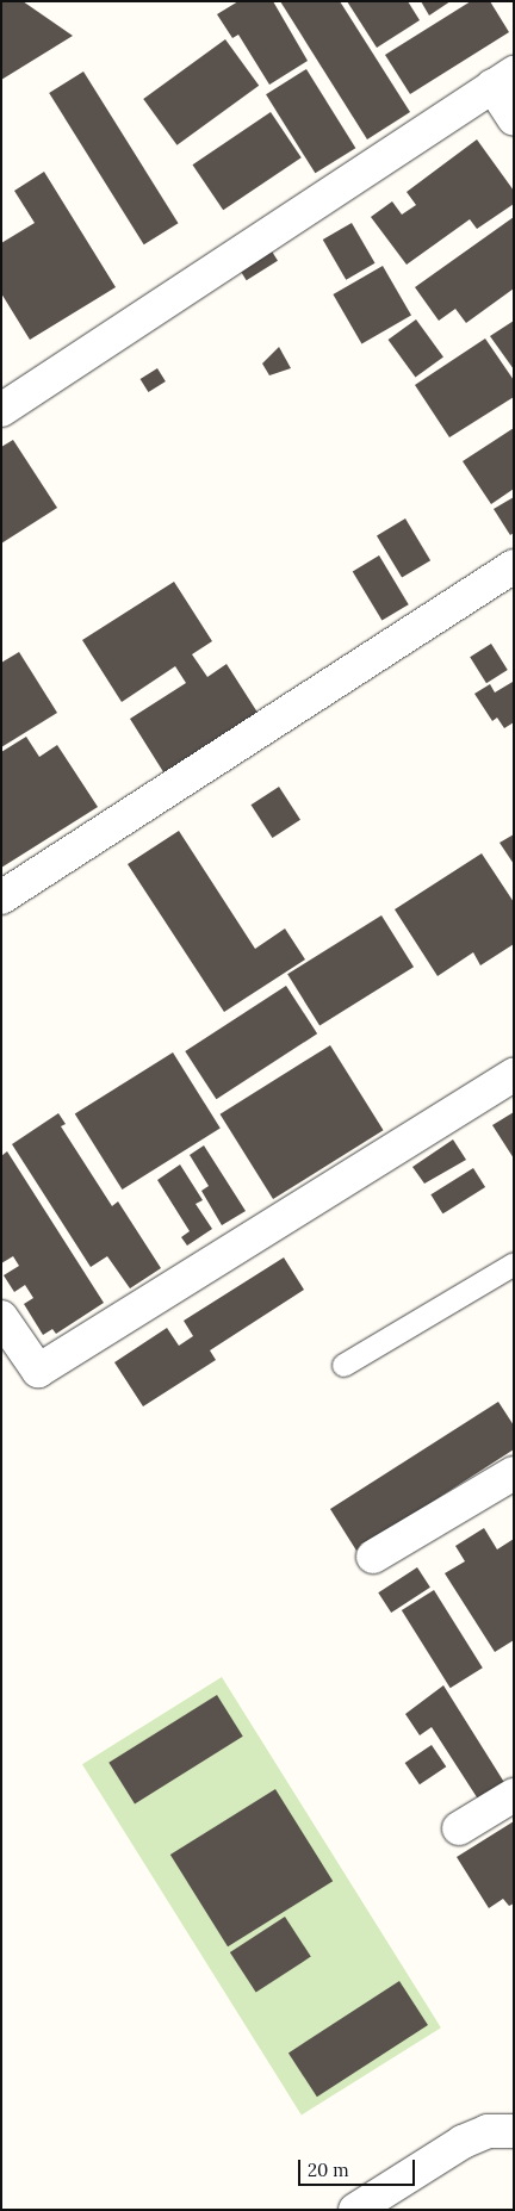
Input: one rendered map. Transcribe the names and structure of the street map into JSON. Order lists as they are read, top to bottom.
{
  "scale_bar": "20 m"
}
